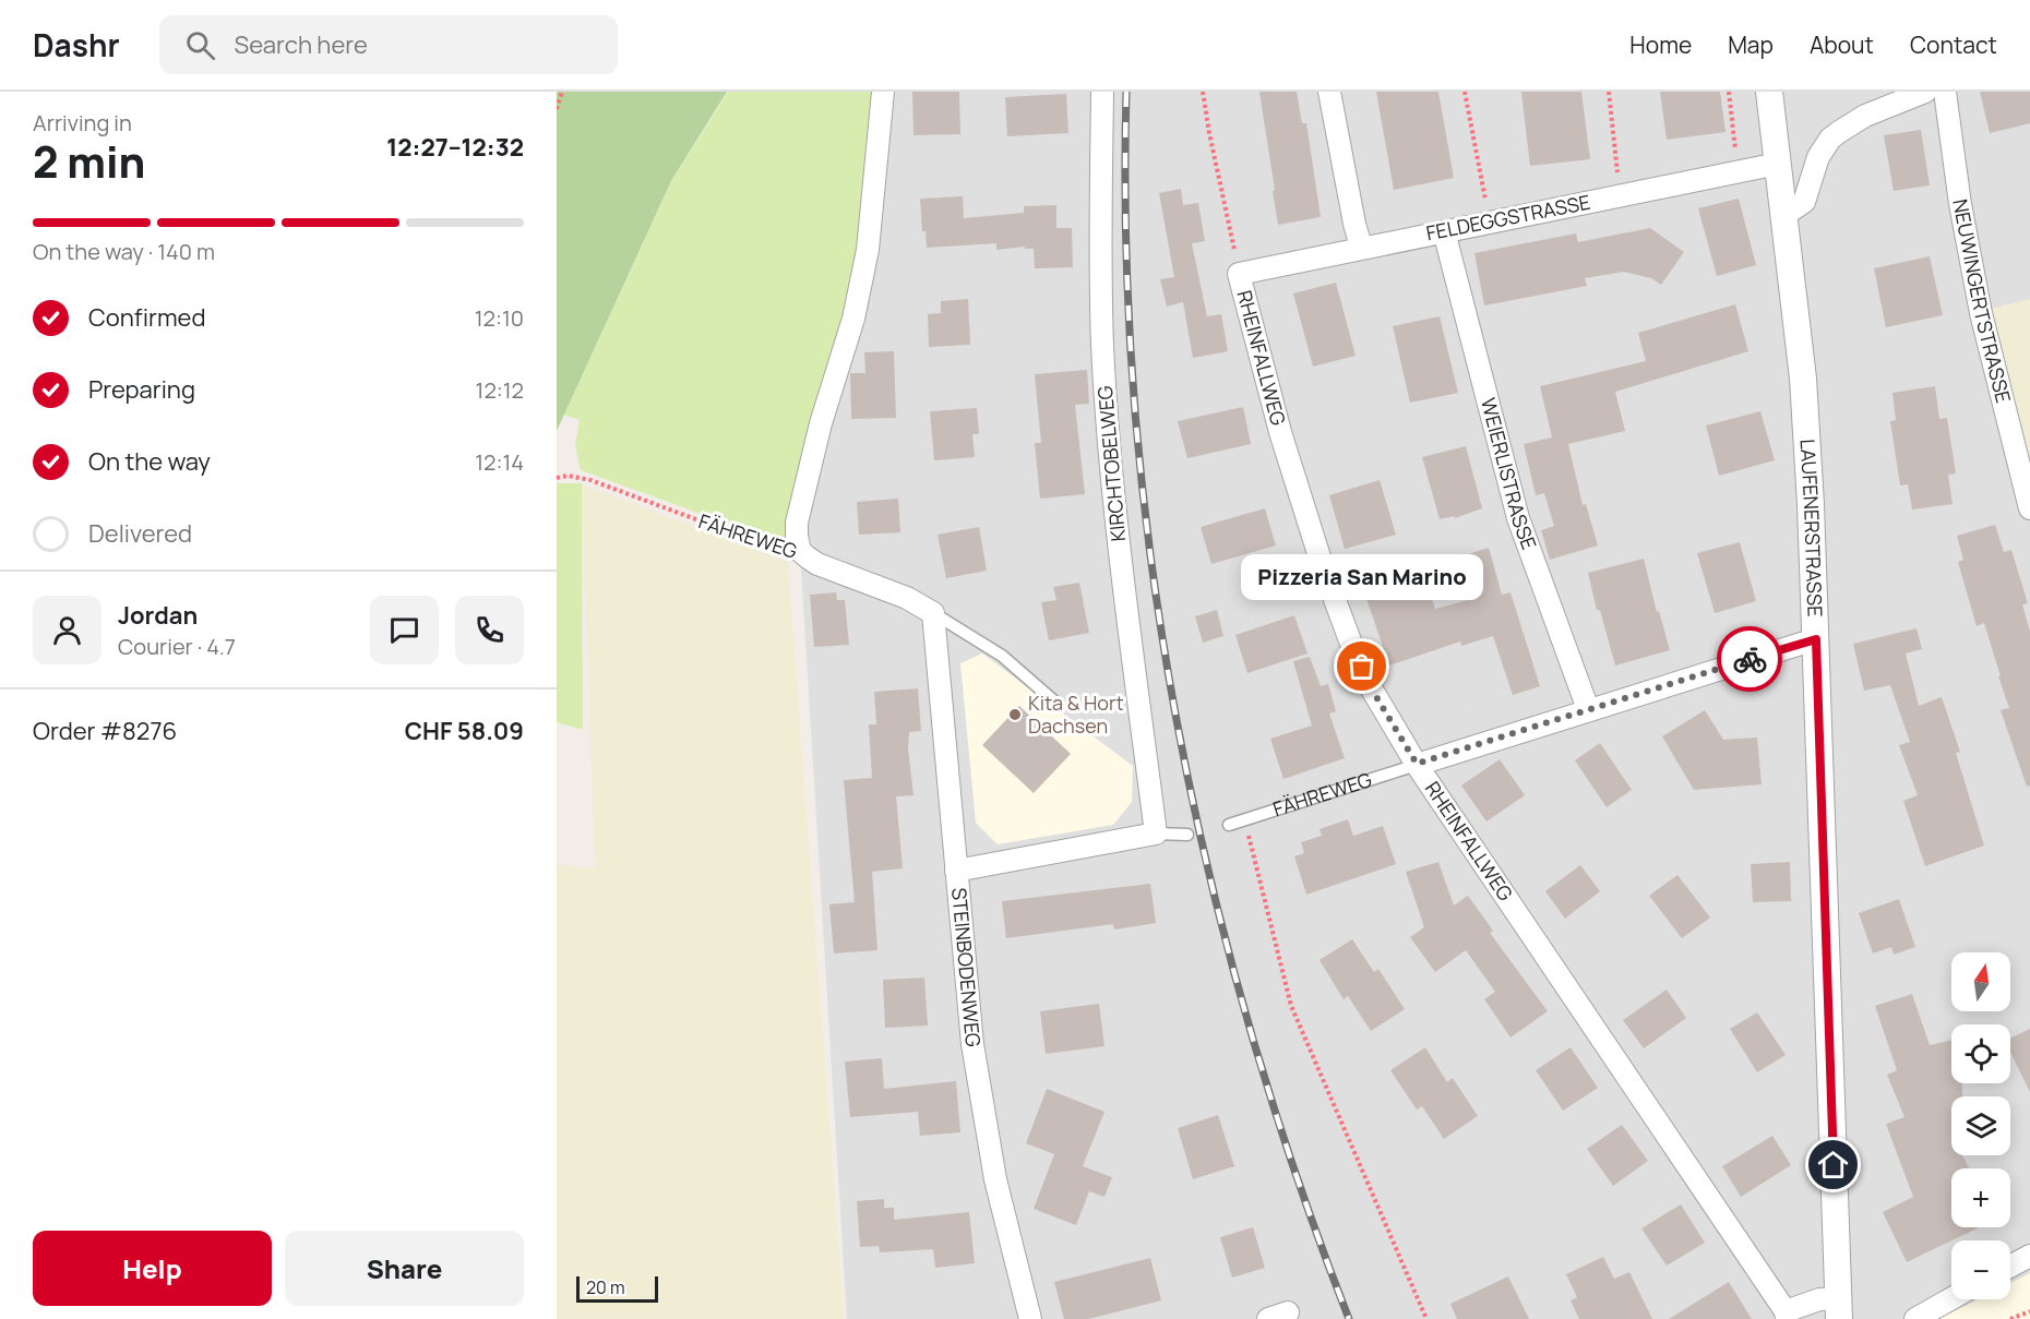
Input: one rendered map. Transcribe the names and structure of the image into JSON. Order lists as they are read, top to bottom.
{
  "streets": {
    "street": [
      "FELDEGGSTRASSE",
      "NEUWINGERTSTRASSE",
      "RHEINFALLWEG",
      "KIRCHTOBELWEG",
      "WEIERLISTRASSE",
      "LAUFENERSTRASSE",
      "FÄHREWEG",
      "STEINBODENWEG"
    ]
  },
  "crossings": [
    ["FELDEGGSTRASSE", "RHEINFALLWEG"],
    ["FELDEGGSTRASSE", "WEIERLISTRASSE"],
    ["FELDEGGSTRASSE", "LAUFENERSTRASSE"],
    ["RHEINFALLWEG", "LAUFENERSTRASSE"],
    ["RHEINFALLWEG", "FÄHREWEG"],
    ["FÄHREWEG", "STEINBODENWEG"]
  ],
  "places": ["Pizzeria San Marino", "Kita & Hort Dachsen"],
  "scale_bar": "20 m",
  "north": "top",
  "page": {
    "header": "Dashr",
    "search": "Search here",
    "nav": [
      "Home",
      "Map",
      "About",
      "Contact"
    ],
    "heading": ["2 min", "Arriving in", "12:27–12:32"],
    "panel": [
      "Jordan",
      "Courier · 4.7",
      "Order #8276",
      "CHF 58.09"
    ],
    "bar": "On the way · 140 m",
    "list": [
      ["Confirmed", "12:10"],
      ["Preparing", "12:12"],
      ["On the way", "12:14"],
      "Delivered"
    ],
    "bubble": "Pizzeria San Marino",
    "map_buttons": ["+", "−"],
    "buttons": ["Help", "Share"],
    "scale": "20 m"
  }
}
